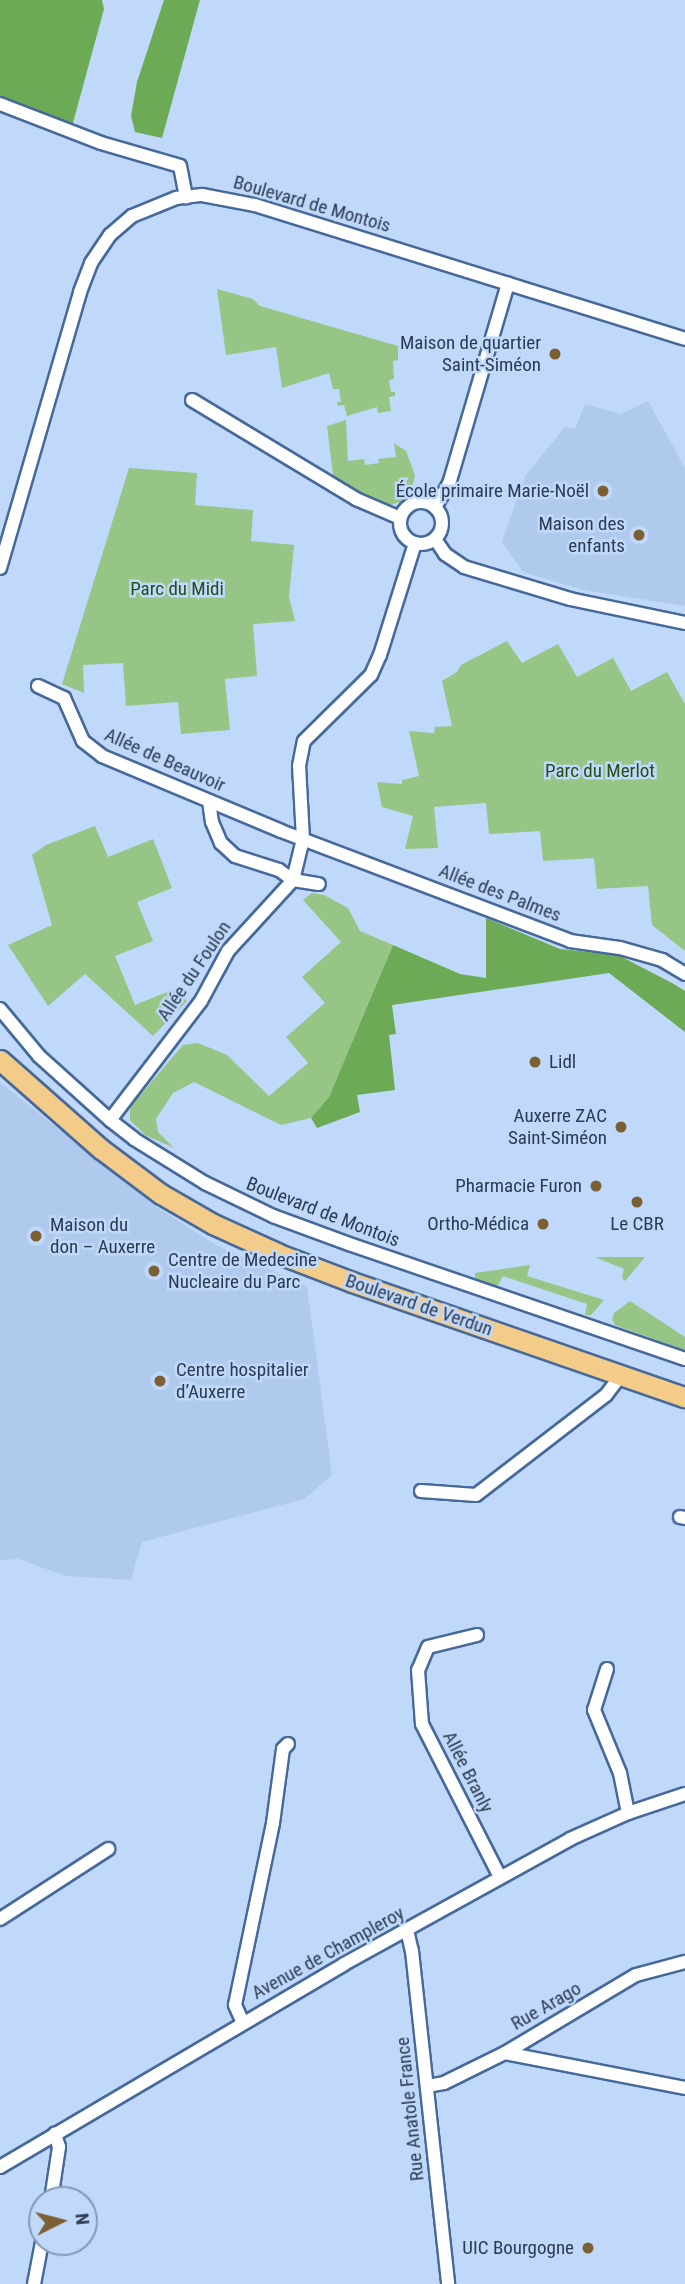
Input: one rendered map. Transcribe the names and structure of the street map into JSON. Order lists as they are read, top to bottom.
{
  "streets": {
    "main road": ["Boulevard de Verdun"],
    "street": [
      "Boulevard de Montois",
      "Allée de Beauvoir",
      "Allée des Palmes",
      "Allée du Foulon",
      "Allée Branly",
      "Avenue de Champleroy",
      "Rue Arago",
      "Rue Anatole France"
    ]
  },
  "crossings": [
    ["Boulevard de Montois", "Allée du Foulon"],
    ["Allée de Beauvoir", "Allée des Palmes"],
    ["Allée de Beauvoir", "Allée du Foulon"],
    ["Allée des Palmes", "Allée du Foulon"],
    ["Allée Branly", "Avenue de Champleroy"],
    ["Avenue de Champleroy", "Rue Anatole France"],
    ["Rue Arago", "Rue Anatole France"]
  ],
  "parks": ["Parc du Midi", "Parc du Merlot"],
  "places": [
    "Maison de quartier Saint-Siméon",
    "École primaire Marie-Noël",
    "Maison des enfants",
    "Lidl",
    "Auxerre ZAC Saint-Siméon",
    "Pharmacie Furon",
    "Le CBR",
    "Ortho-Médica",
    "Maison du don – Auxerre",
    "Centre de Medecine Nucleaire du Parc",
    "Centre hospitalier d’Auxerre",
    "UIC Bourgogne"
  ],
  "north": "right"
}
